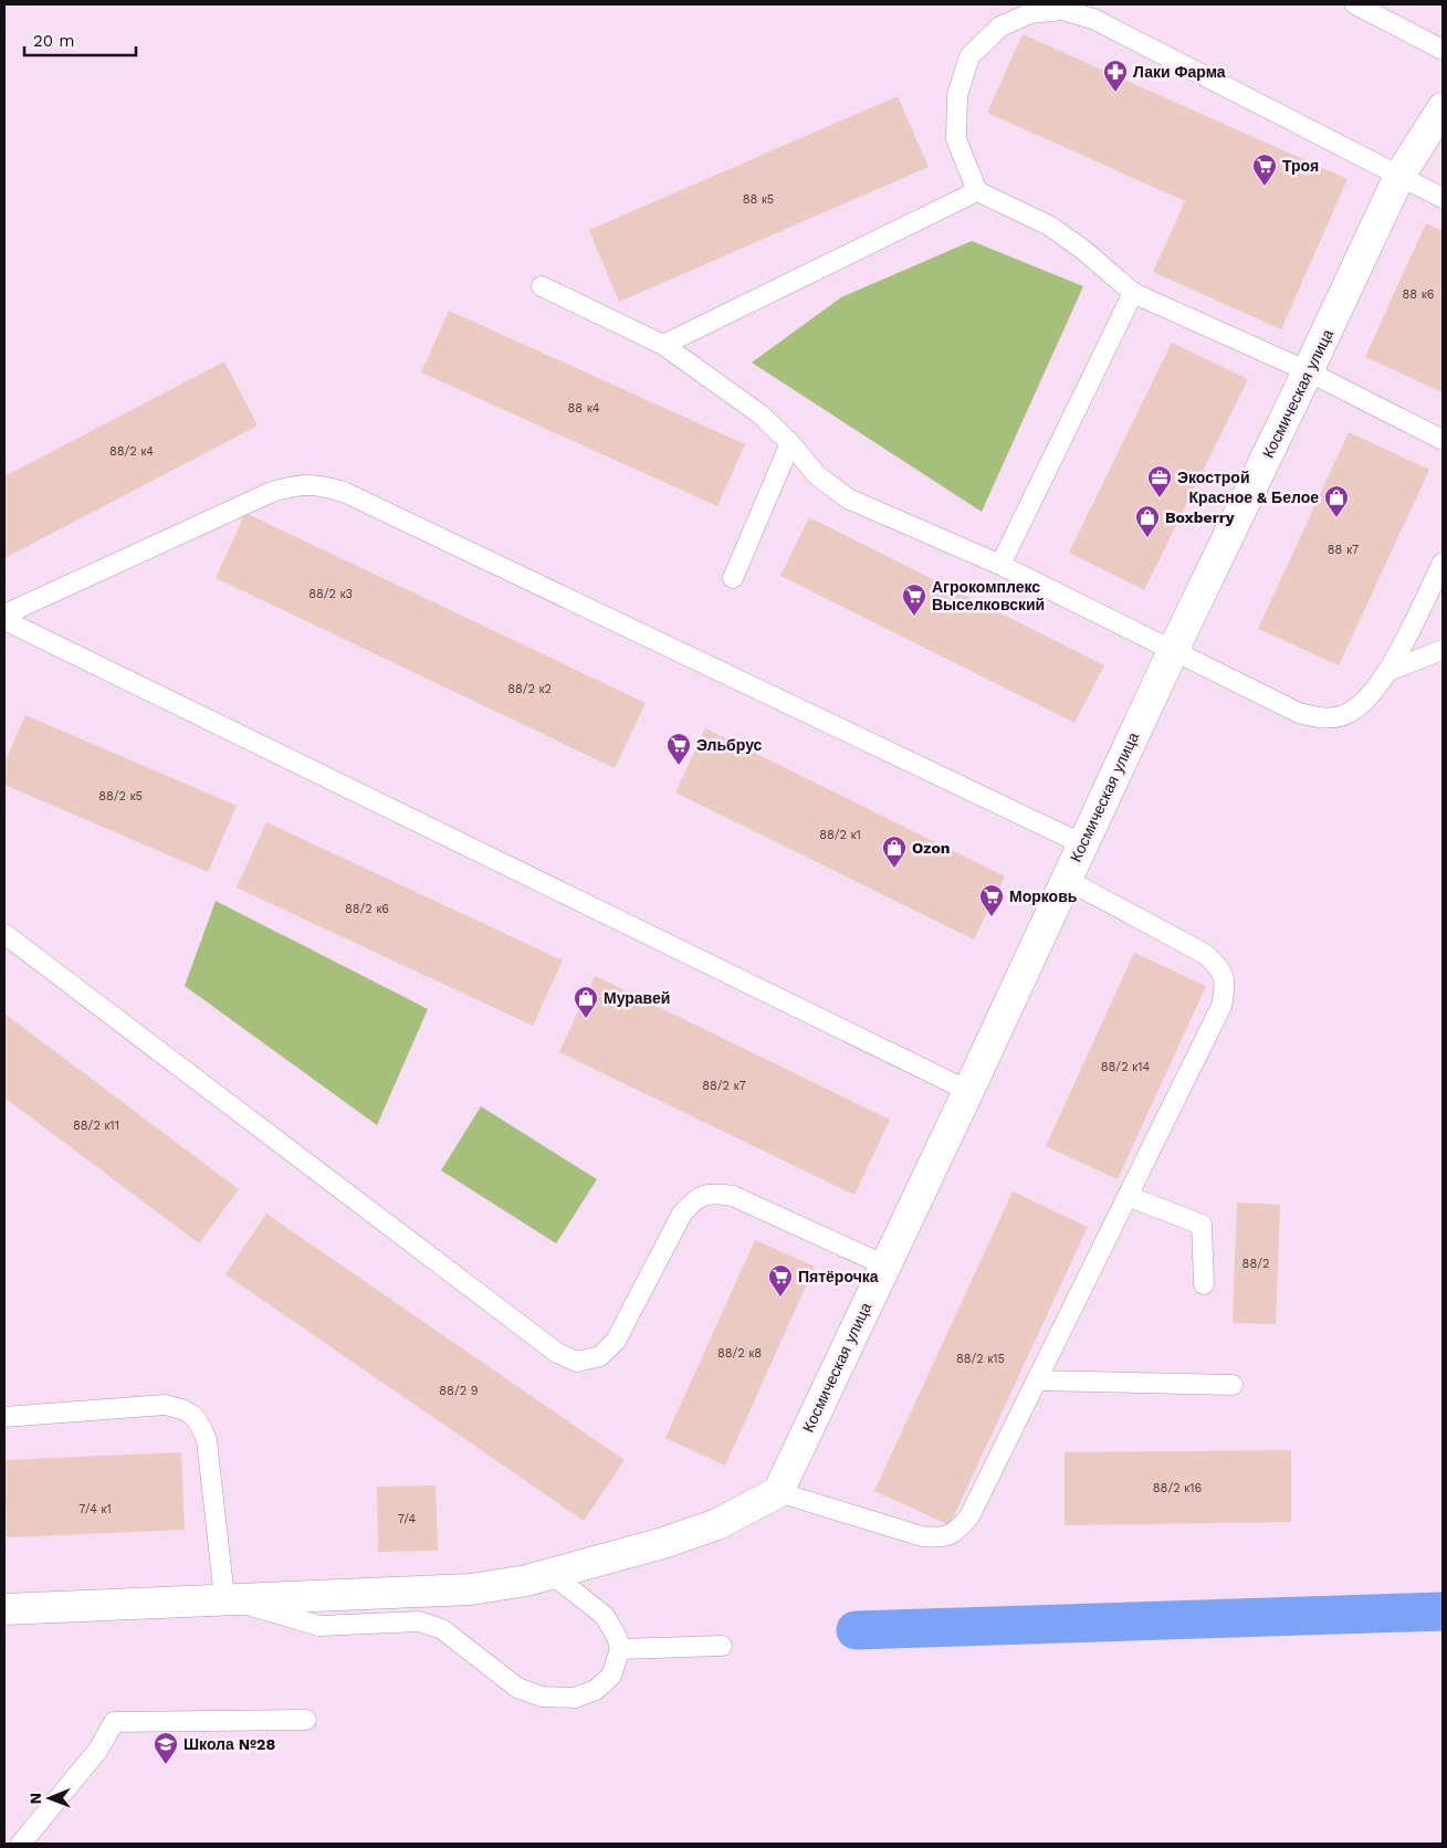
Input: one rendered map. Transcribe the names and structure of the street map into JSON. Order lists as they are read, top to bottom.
{
  "streets": {
    "street": ["Космическая улица"]
  },
  "places": {
    "pharmacy": ["Лаки Фарма"],
    "supermarket": [
      "Троя",
      "Агрокомплекс Выселковский",
      "Эльбрус",
      "Морковь",
      "Пятёрочка"
    ],
    "office": ["Экострой"],
    "shop": [
      "Красное & Белое",
      "Boxberry",
      "Ozon",
      "Муравей"
    ],
    "school or university": ["Школа №28"]
  },
  "house_numbers": [
    "88 к5",
    "88 к6",
    "88 к4",
    "88/2 к4",
    "88 к7",
    "88/2 к3",
    "88/2 к2",
    "88/2 к5",
    "88/2 к1",
    "88/2 к6",
    "88/2 к14",
    "88/2 к7",
    "88/2 к11",
    "88/2",
    "88/2 к8",
    "88/2 к15",
    "88/2 9",
    "88/2 к16",
    "7/4 к1",
    "7/4"
  ],
  "scale_bar": "20 m",
  "north": "left"
}
